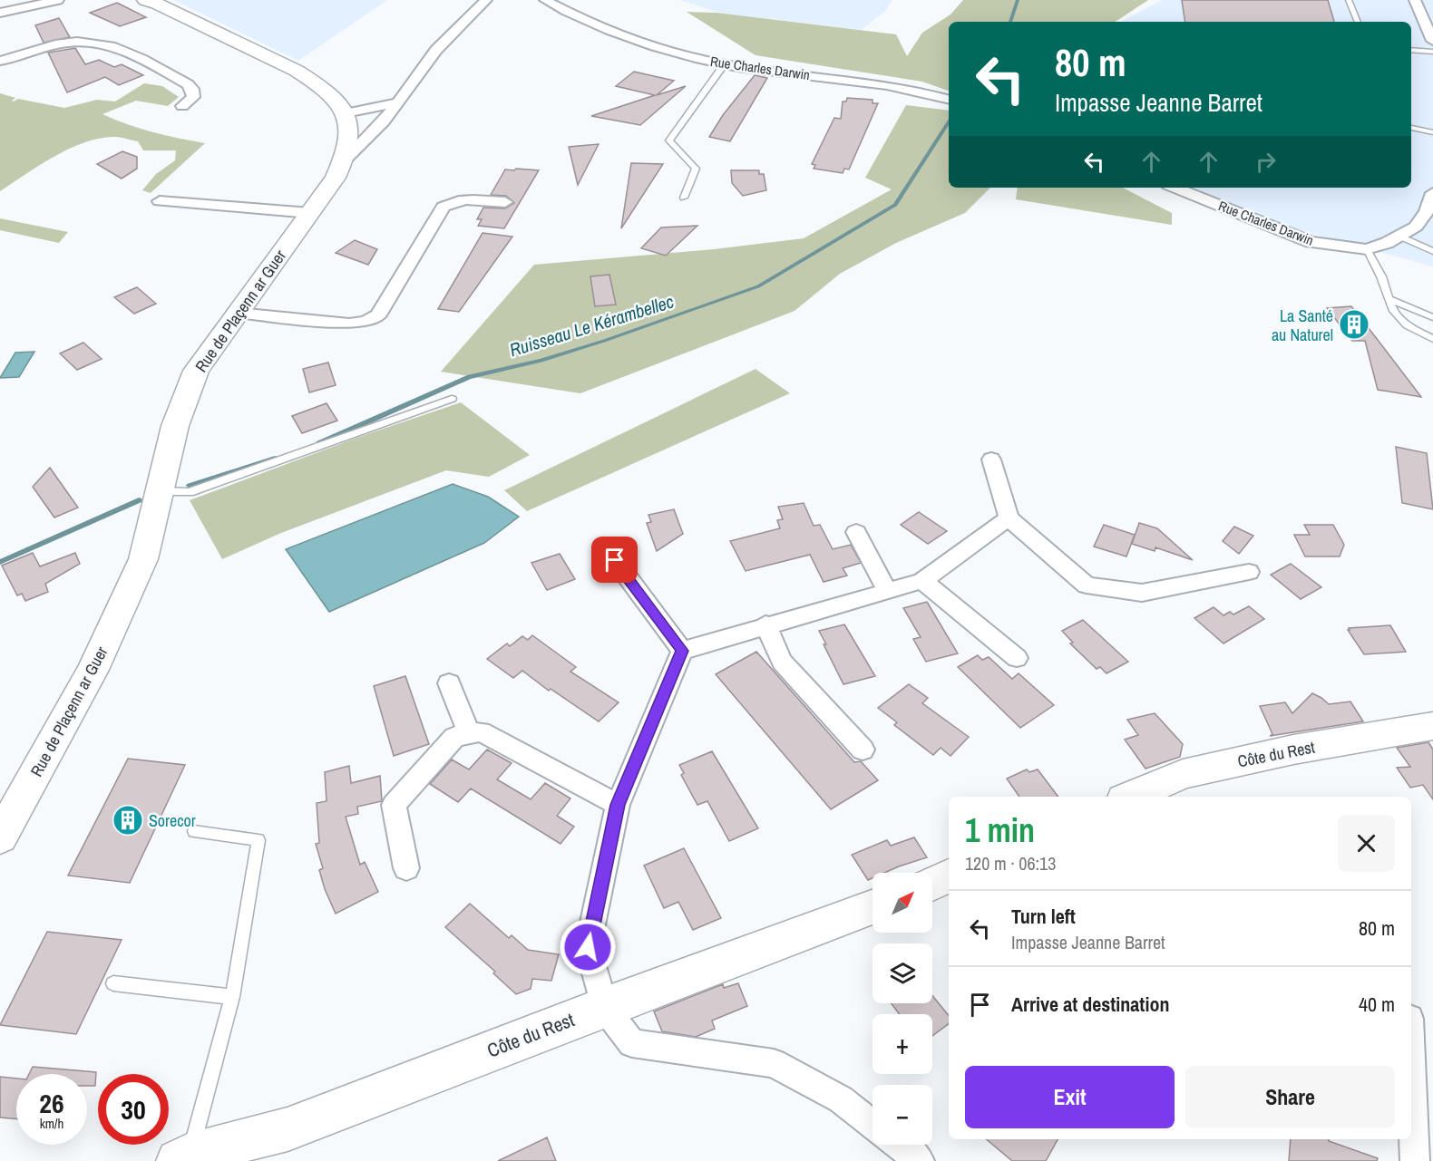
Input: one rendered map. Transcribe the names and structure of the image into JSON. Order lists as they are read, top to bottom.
{
  "streets": {
    "main road": ["Rue de Plaçenn ar Guer", "Côte du Rest"],
    "street": ["Rue Charles Darwin"]
  },
  "water": ["Ruisseau Le Kérambellec"],
  "places": {
    "building": ["La Santé au Naturel", "Sorecor"]
  },
  "north": "top right",
  "page": {
    "turn": ["80 m", "Impasse Jeanne Barret"],
    "heading": ["1 min", "120 m · 06:13"],
    "map_buttons": ["+", "−"],
    "list": [
      {
        "name": "Turn left",
        "note": "Impasse Jeanne Barret",
        "value": "80 m"
      },
      {
        "name": "Arrive at destination",
        "value": "40 m"
      }
    ],
    "buttons": ["Exit", "Share"],
    "speed": "26 km/h",
    "limit": "30"
  }
}
